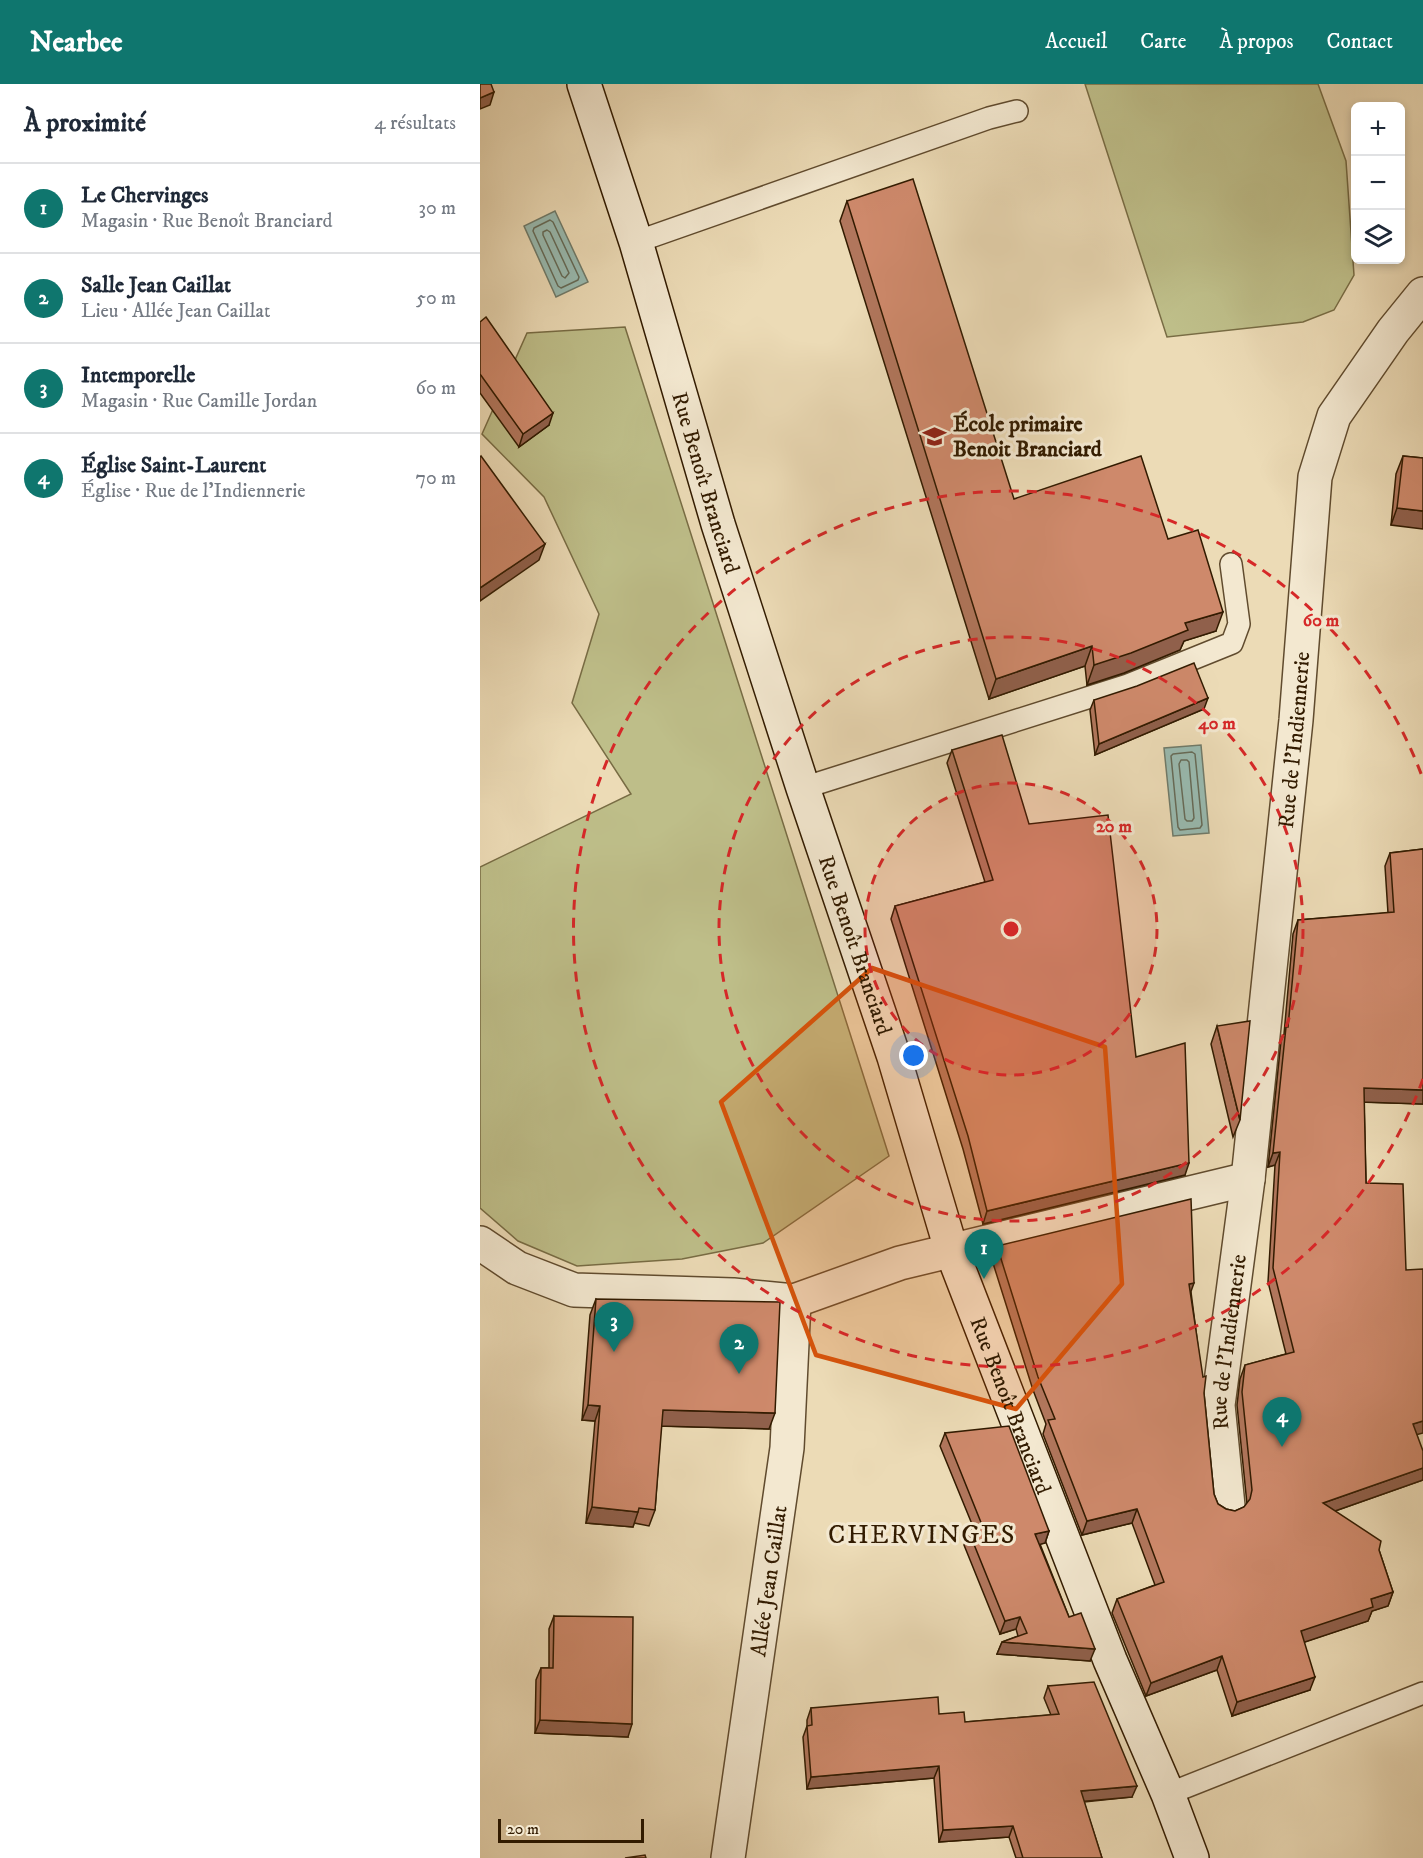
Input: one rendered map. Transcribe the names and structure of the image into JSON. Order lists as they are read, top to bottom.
{
  "streets": {
    "street": ["Rue Benoît Branciard", "Rue de l'Indiennerie", "Allée Jean Caillat"]
  },
  "districts": ["CHERVINGES"],
  "places": {
    "school or university": ["École primaire Benoit Branciard"]
  },
  "scale_bar": "20 m",
  "page": {
    "header": "Nearbee",
    "nav": [
      "Accueil",
      "Carte",
      "À propos",
      "Contact"
    ],
    "heading": ["À proximité", "4 résultats"],
    "map_buttons": ["+", "−"],
    "list": [
      {
        "mark": "1",
        "name": "Le Chervinges",
        "note": "Magasin · Rue Benoît Branciard",
        "value": "30 m"
      },
      {
        "mark": "2",
        "name": "Salle Jean Caillat",
        "note": "Lieu · Allée Jean Caillat",
        "value": "50 m"
      },
      {
        "mark": "3",
        "name": "Intemporelle",
        "note": "Magasin · Rue Camille Jordan",
        "value": "60 m"
      },
      {
        "mark": "4",
        "name": "Église Saint-Laurent",
        "note": "Église · Rue de l'Indiennerie",
        "value": "70 m"
      }
    ],
    "pins": [
      "1",
      "3",
      "2",
      "4"
    ],
    "scale": "20 m"
  },
  "rings": ["60 m", "40 m", "20 m"]
}
